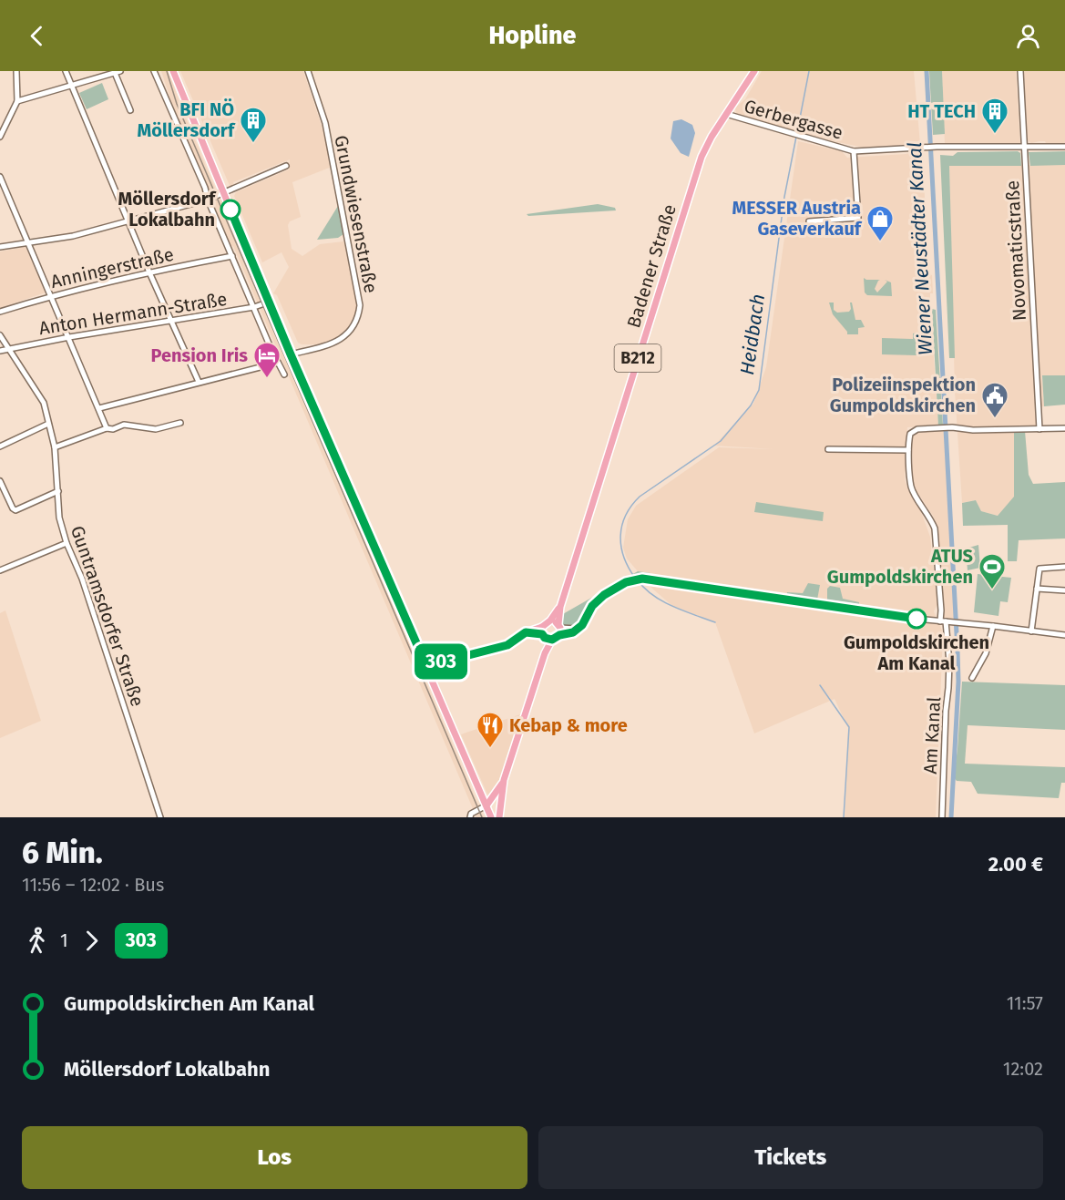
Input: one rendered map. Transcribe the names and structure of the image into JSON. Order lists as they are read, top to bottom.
{
  "streets": {
    "main road": ["Badener Straße", "B212"],
    "street": [
      "Gerbergasse",
      "Grundwiesenstraße",
      "Novomaticstraße",
      "Anningerstraße",
      "Anton Hermann-Straße",
      "Guntramsdorfer Straße",
      "Am Kanal"
    ]
  },
  "crossings": [
    ["Gerbergasse", "Novomaticstraße"],
    ["Gerbergasse", "Badener Straße"],
    ["Badener Straße", "B212"],
    ["Anton Hermann-Straße", "Guntramsdorfer Straße"]
  ],
  "water": ["Wiener Neustädter Kanal", "Heidbach"],
  "places": {
    "building": ["HT TECH", "BFI NÖ Möllersdorf"],
    "other": ["Möllersdorf Lokalbahn", "Gumpoldskirchen Am Kanal"],
    "shop": ["MESSER Austria Gaseverkauf"],
    "hotel": ["Pension Iris"],
    "public building": ["Polizeiinspektion Gumpoldskirchen"],
    "sports": ["ATUS Gumpoldskirchen"],
    "restaurant": ["Kebap & more"]
  },
  "lines": ["bus line 303"],
  "page": {
    "header": "Hopline",
    "on_map": "303",
    "heading": ["6 Min.", "11:56 – 12:02 · Bus", "2.00 €"],
    "legs": ["1", "303"],
    "list": [
      {
        "name": "Gumpoldskirchen Am Kanal",
        "value": "11:57"
      },
      {
        "name": "Möllersdorf Lokalbahn",
        "value": "12:02"
      }
    ],
    "buttons": ["Los", "Tickets"]
  }
}
